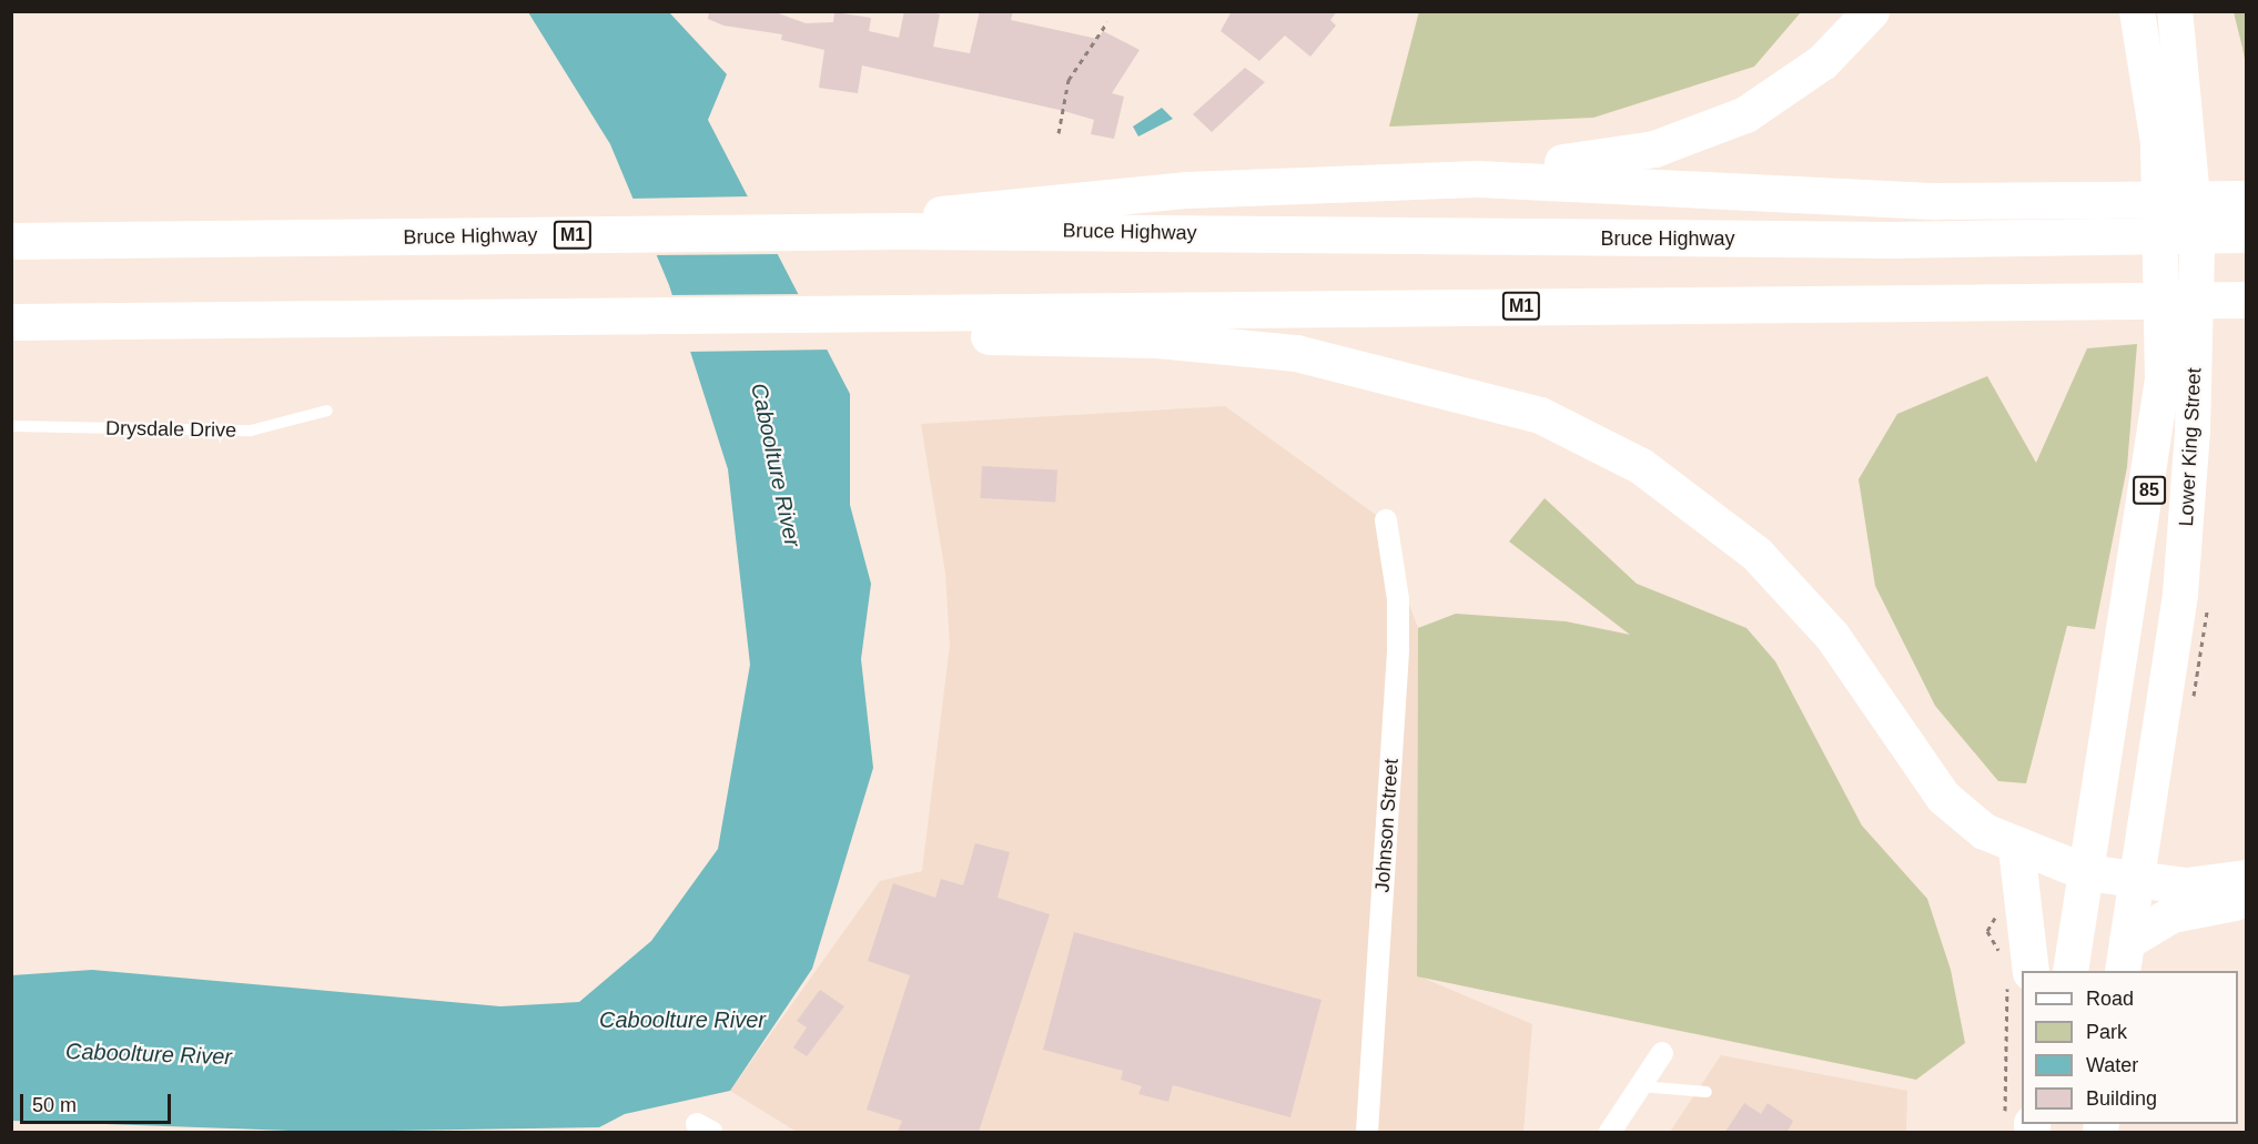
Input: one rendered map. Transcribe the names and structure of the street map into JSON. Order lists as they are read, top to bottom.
{
  "streets": {
    "highway": ["Bruce Highway", "M1"],
    "main road": ["Lower King Street", "85"],
    "street": ["Johnson Street"],
    "lane": ["Drysdale Drive"]
  },
  "crossings": [
    ["Lower King Street", "85"]
  ],
  "water": ["Caboolture River"],
  "legend": [
    "Road",
    "Park",
    "Water",
    "Building"
  ],
  "scale_bar": "50 m"
}
